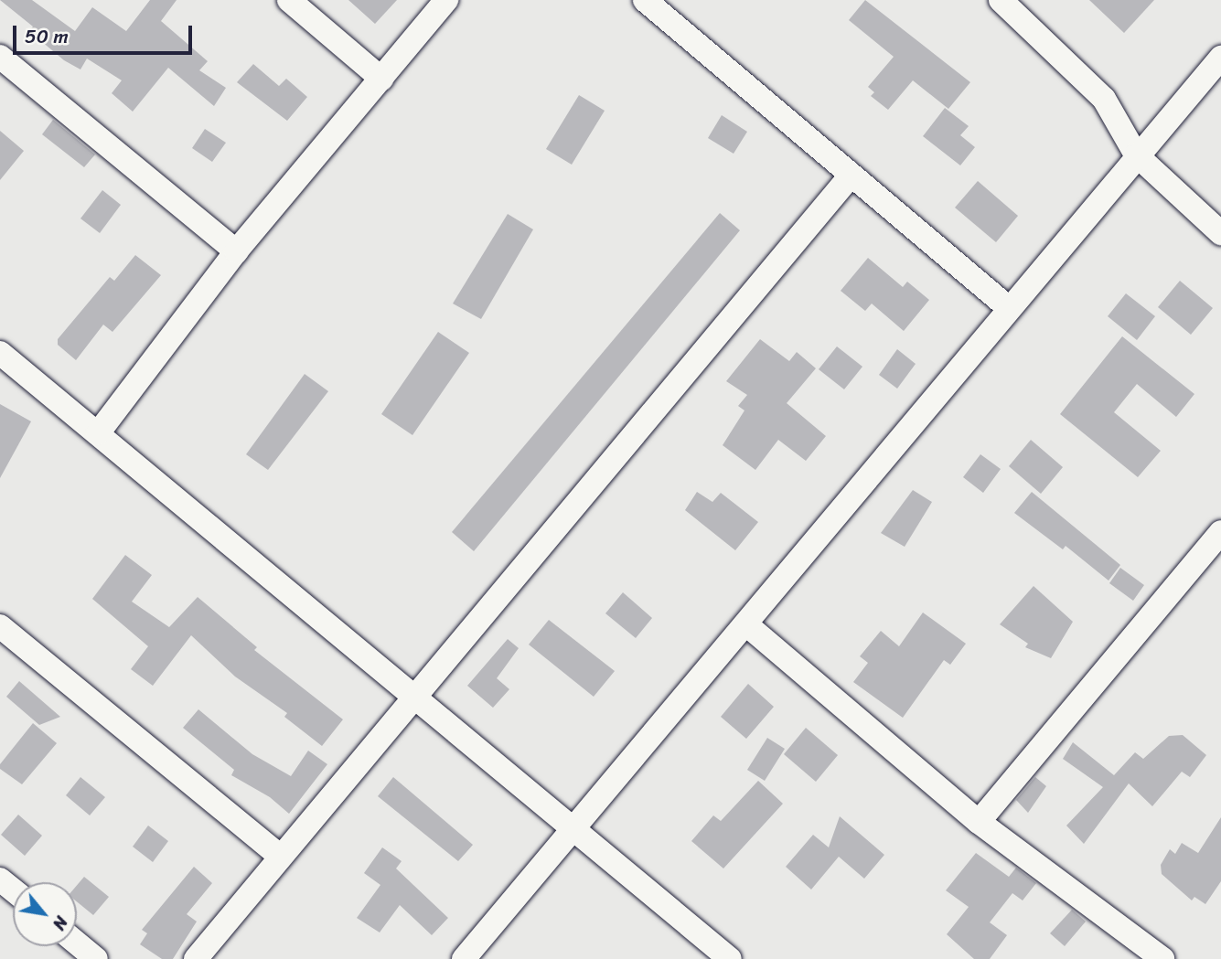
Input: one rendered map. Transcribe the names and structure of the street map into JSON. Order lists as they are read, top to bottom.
{
  "scale_bar": "50 m",
  "north": "bottom right"
}
